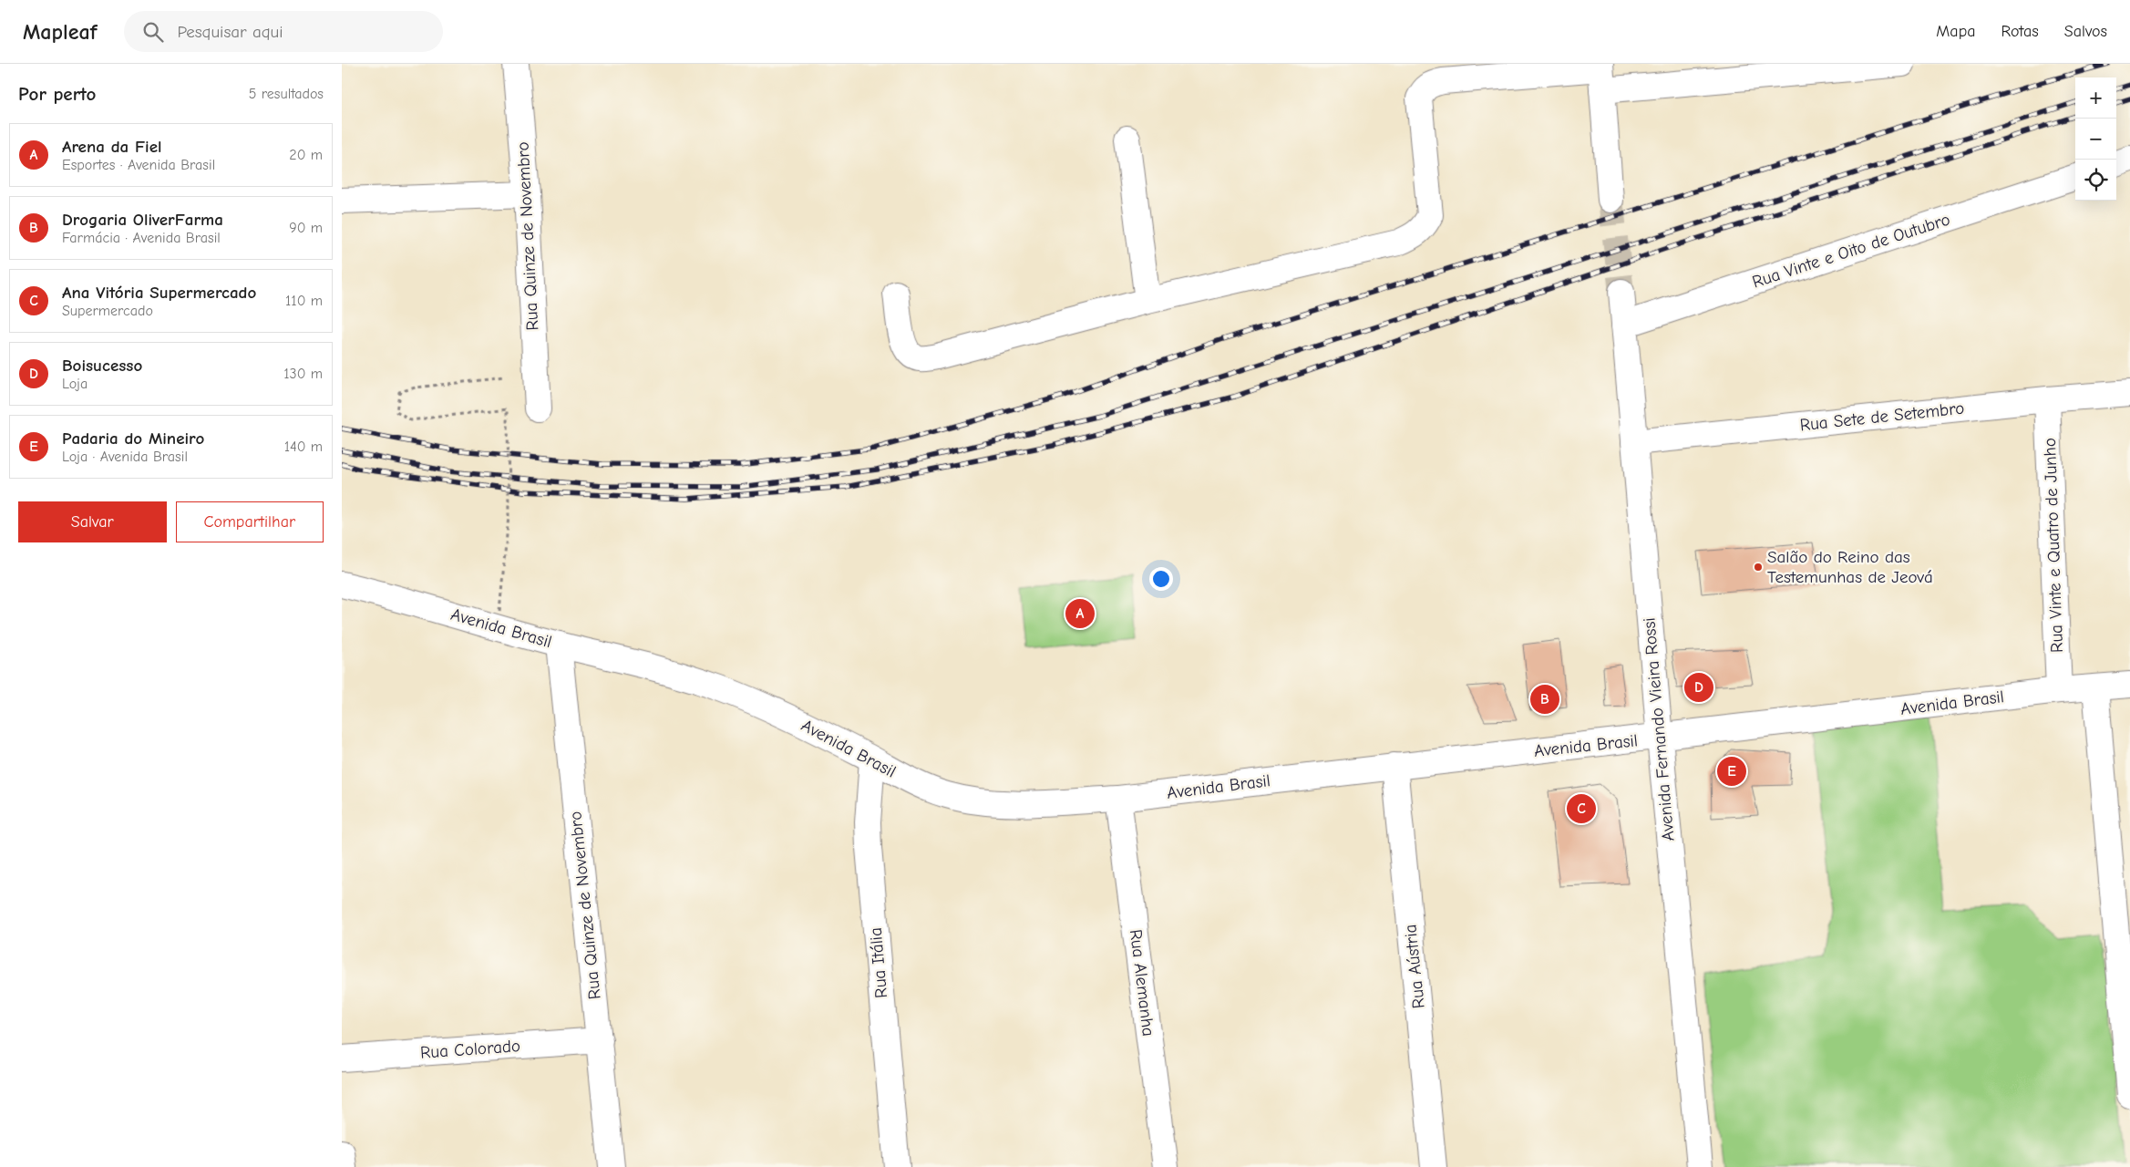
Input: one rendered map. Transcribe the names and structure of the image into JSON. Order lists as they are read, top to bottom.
{
  "streets": {
    "street": [
      "Rua Quinze de Novembro",
      "Rua Vinte e Oito de Outubro",
      "Rua Sete de Setembro",
      "Rua Vinte e Quatro de Junho",
      "Avenida Brasil",
      "Avenida Fernando Vieira Rossi",
      "Rua Itália",
      "Rua Aústria",
      "Rua Alemanha",
      "Rua Colorado"
    ]
  },
  "crossings": [
    ["Rua Quinze de Novembro", "Avenida Brasil"],
    ["Rua Quinze de Novembro", "Rua Colorado"],
    ["Rua Vinte e Oito de Outubro", "Avenida Fernando Vieira Rossi"],
    ["Rua Sete de Setembro", "Rua Vinte e Quatro de Junho"],
    ["Rua Sete de Setembro", "Avenida Fernando Vieira Rossi"],
    ["Rua Vinte e Quatro de Junho", "Avenida Brasil"],
    ["Avenida Brasil", "Avenida Fernando Vieira Rossi"],
    ["Avenida Brasil", "Rua Itália"],
    ["Avenida Brasil", "Rua Aústria"],
    ["Avenida Brasil", "Rua Alemanha"]
  ],
  "places": ["Salão do Reino das Testemunhas de Jeová"],
  "page": {
    "header": "Mapleaf",
    "search": "Pesquisar aqui",
    "nav": ["Mapa", "Rotas", "Salvos"],
    "heading": ["Por perto", "5 resultados"],
    "map_buttons": ["+", "−"],
    "list": [
      {
        "mark": "A",
        "name": "Arena da Fiel",
        "note": "Esportes · Avenida Brasil",
        "value": "20 m"
      },
      {
        "mark": "B",
        "name": "Drogaria OliverFarma",
        "note": "Farmácia · Avenida Brasil",
        "value": "90 m"
      },
      {
        "mark": "C",
        "name": "Ana Vitória Supermercado",
        "note": "Supermercado",
        "value": "110 m"
      },
      {
        "mark": "D",
        "name": "Boisucesso",
        "note": "Loja",
        "value": "130 m"
      },
      {
        "mark": "E",
        "name": "Padaria do Mineiro",
        "note": "Loja · Avenida Brasil",
        "value": "140 m"
      }
    ],
    "buttons": ["Salvar", "Compartilhar"],
    "pins": [
      "A",
      "D",
      "B",
      "E",
      "C"
    ]
  }
}
